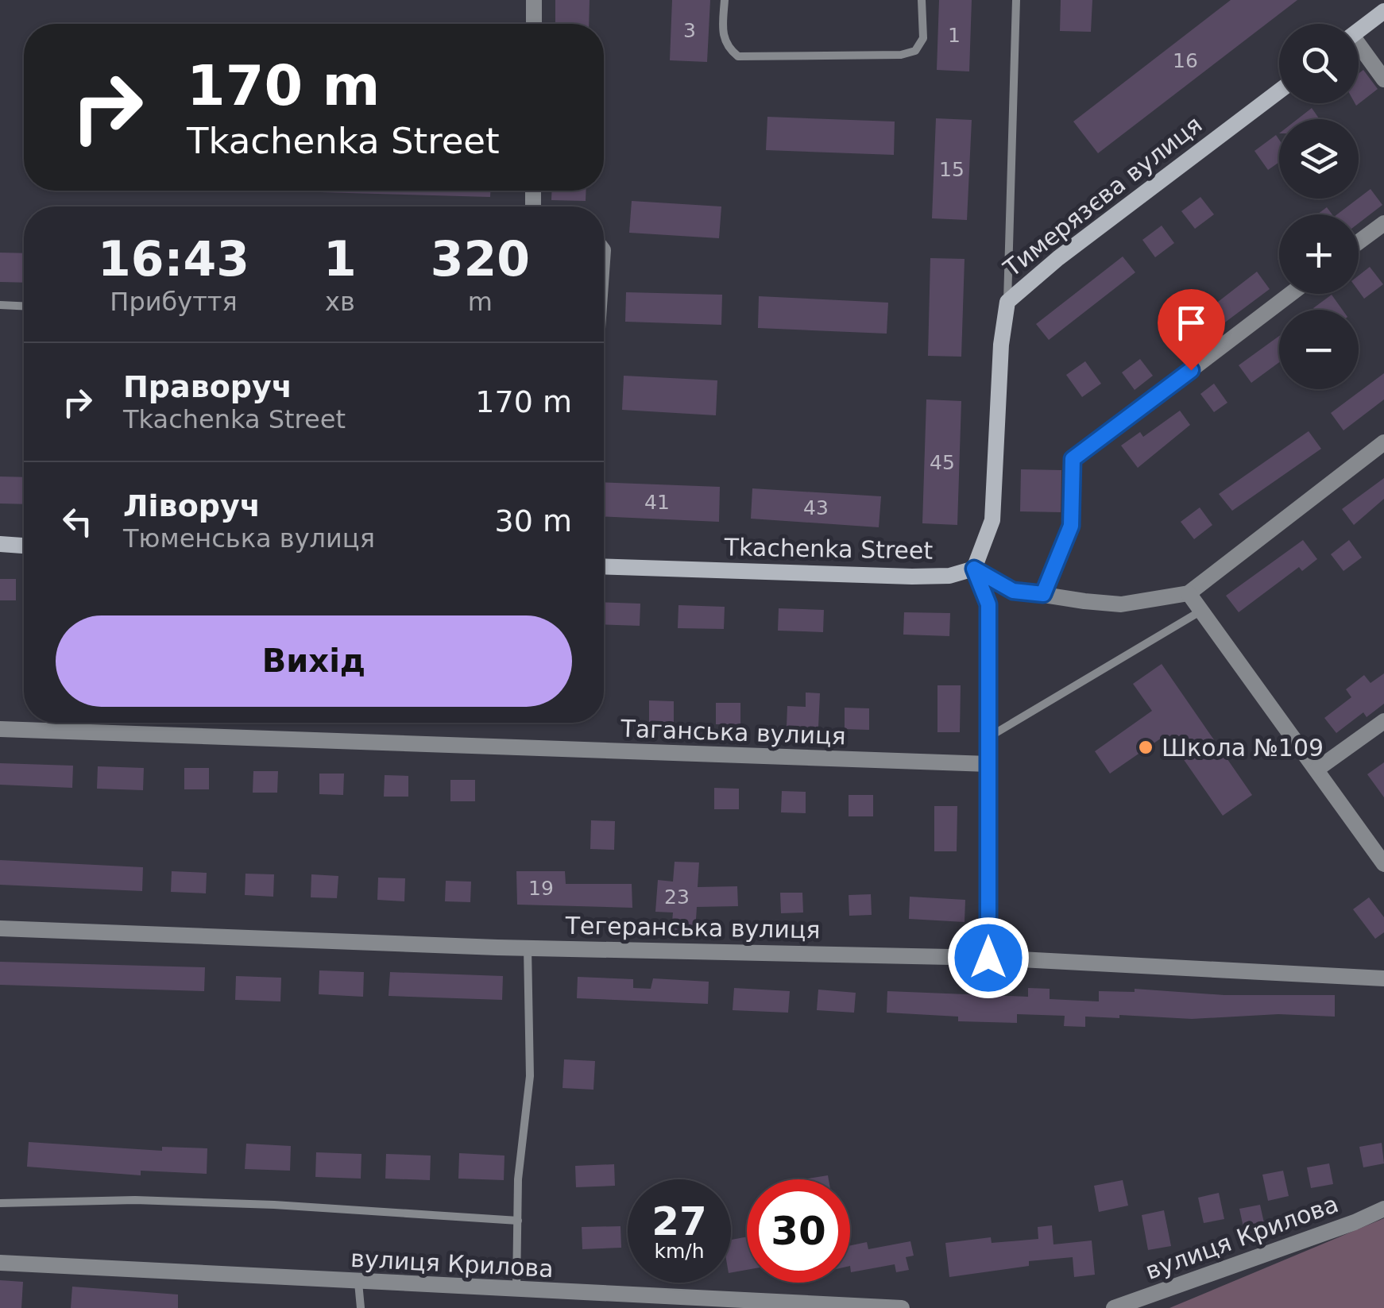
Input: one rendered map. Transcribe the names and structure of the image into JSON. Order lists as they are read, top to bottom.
{
  "streets": {
    "street": [
      "Тимерязєва вулиця",
      "Tkachenka Street",
      "Таганська вулиця",
      "Тегеранська вулиця",
      "вулиця Крилова"
    ]
  },
  "crossings": [
    ["Тимерязєва вулиця", "Tkachenka Street"]
  ],
  "places": ["Школа №109"],
  "house_numbers": [
    "3",
    "1",
    "16",
    "15",
    "45",
    "41",
    "43",
    "19",
    "23"
  ],
  "page": {
    "map_buttons": ["+", "−"],
    "turn": ["170 m", "Tkachenka Street"],
    "eta": [
      "16:43",
      "Прибуття",
      "1",
      "хв",
      "320",
      "m"
    ],
    "list": [
      {
        "name": "Праворуч",
        "note": "Tkachenka Street",
        "value": "170 m"
      },
      {
        "name": "Ліворуч",
        "note": "Тюменська вулиця",
        "value": "30 m"
      }
    ],
    "buttons": "Вихід",
    "speed": "27 km/h",
    "limit": "30"
  }
}
